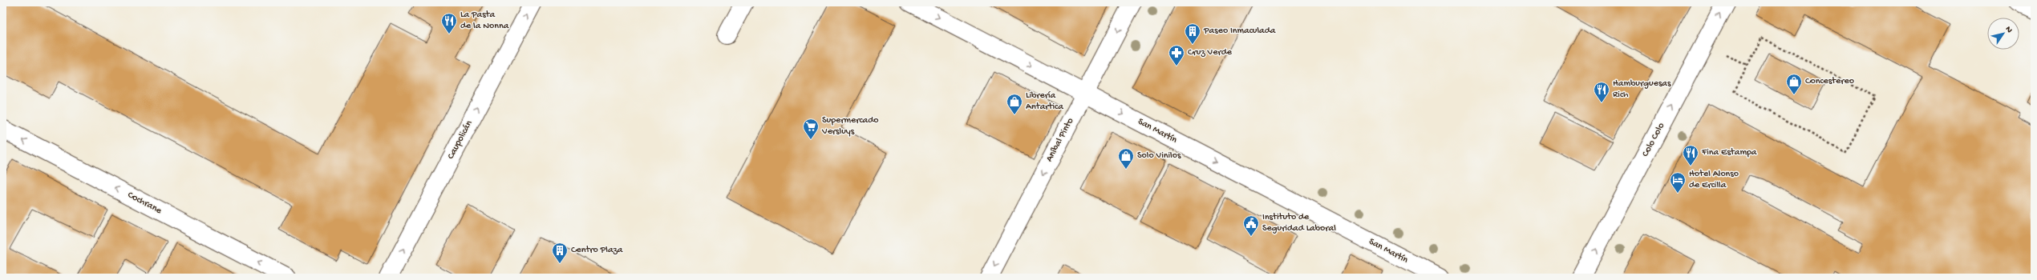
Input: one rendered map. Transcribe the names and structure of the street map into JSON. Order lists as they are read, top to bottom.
{
  "streets": {
    "street": [
      "San Martín",
      "Caupolicán",
      "Aníbal Pinto",
      "Colo Colo",
      "Cochrane"
    ]
  },
  "crossings": [
    ["San Martín", "Aníbal Pinto"]
  ],
  "one_way": [
    "San Martín",
    "Caupolicán",
    "Aníbal Pinto",
    "Colo Colo",
    "Cochrane"
  ],
  "places": {
    "restaurant": ["La Pasta de la Nonna", "Hamburguesas Rich", "Fina Estampa"],
    "building": ["Paseo Inmaculada", "Centro Plaza"],
    "pharmacy": ["Cruz Verde"],
    "shop": ["Concestereo", "Librería Antartica", "Solo Vinilos"],
    "supermarket": ["Supermercado Versluys"],
    "hotel": ["Hotel Alonso de Ercilla"],
    "public building": ["Instituto de Seguridad Laboral"]
  },
  "north": "top right"
}
